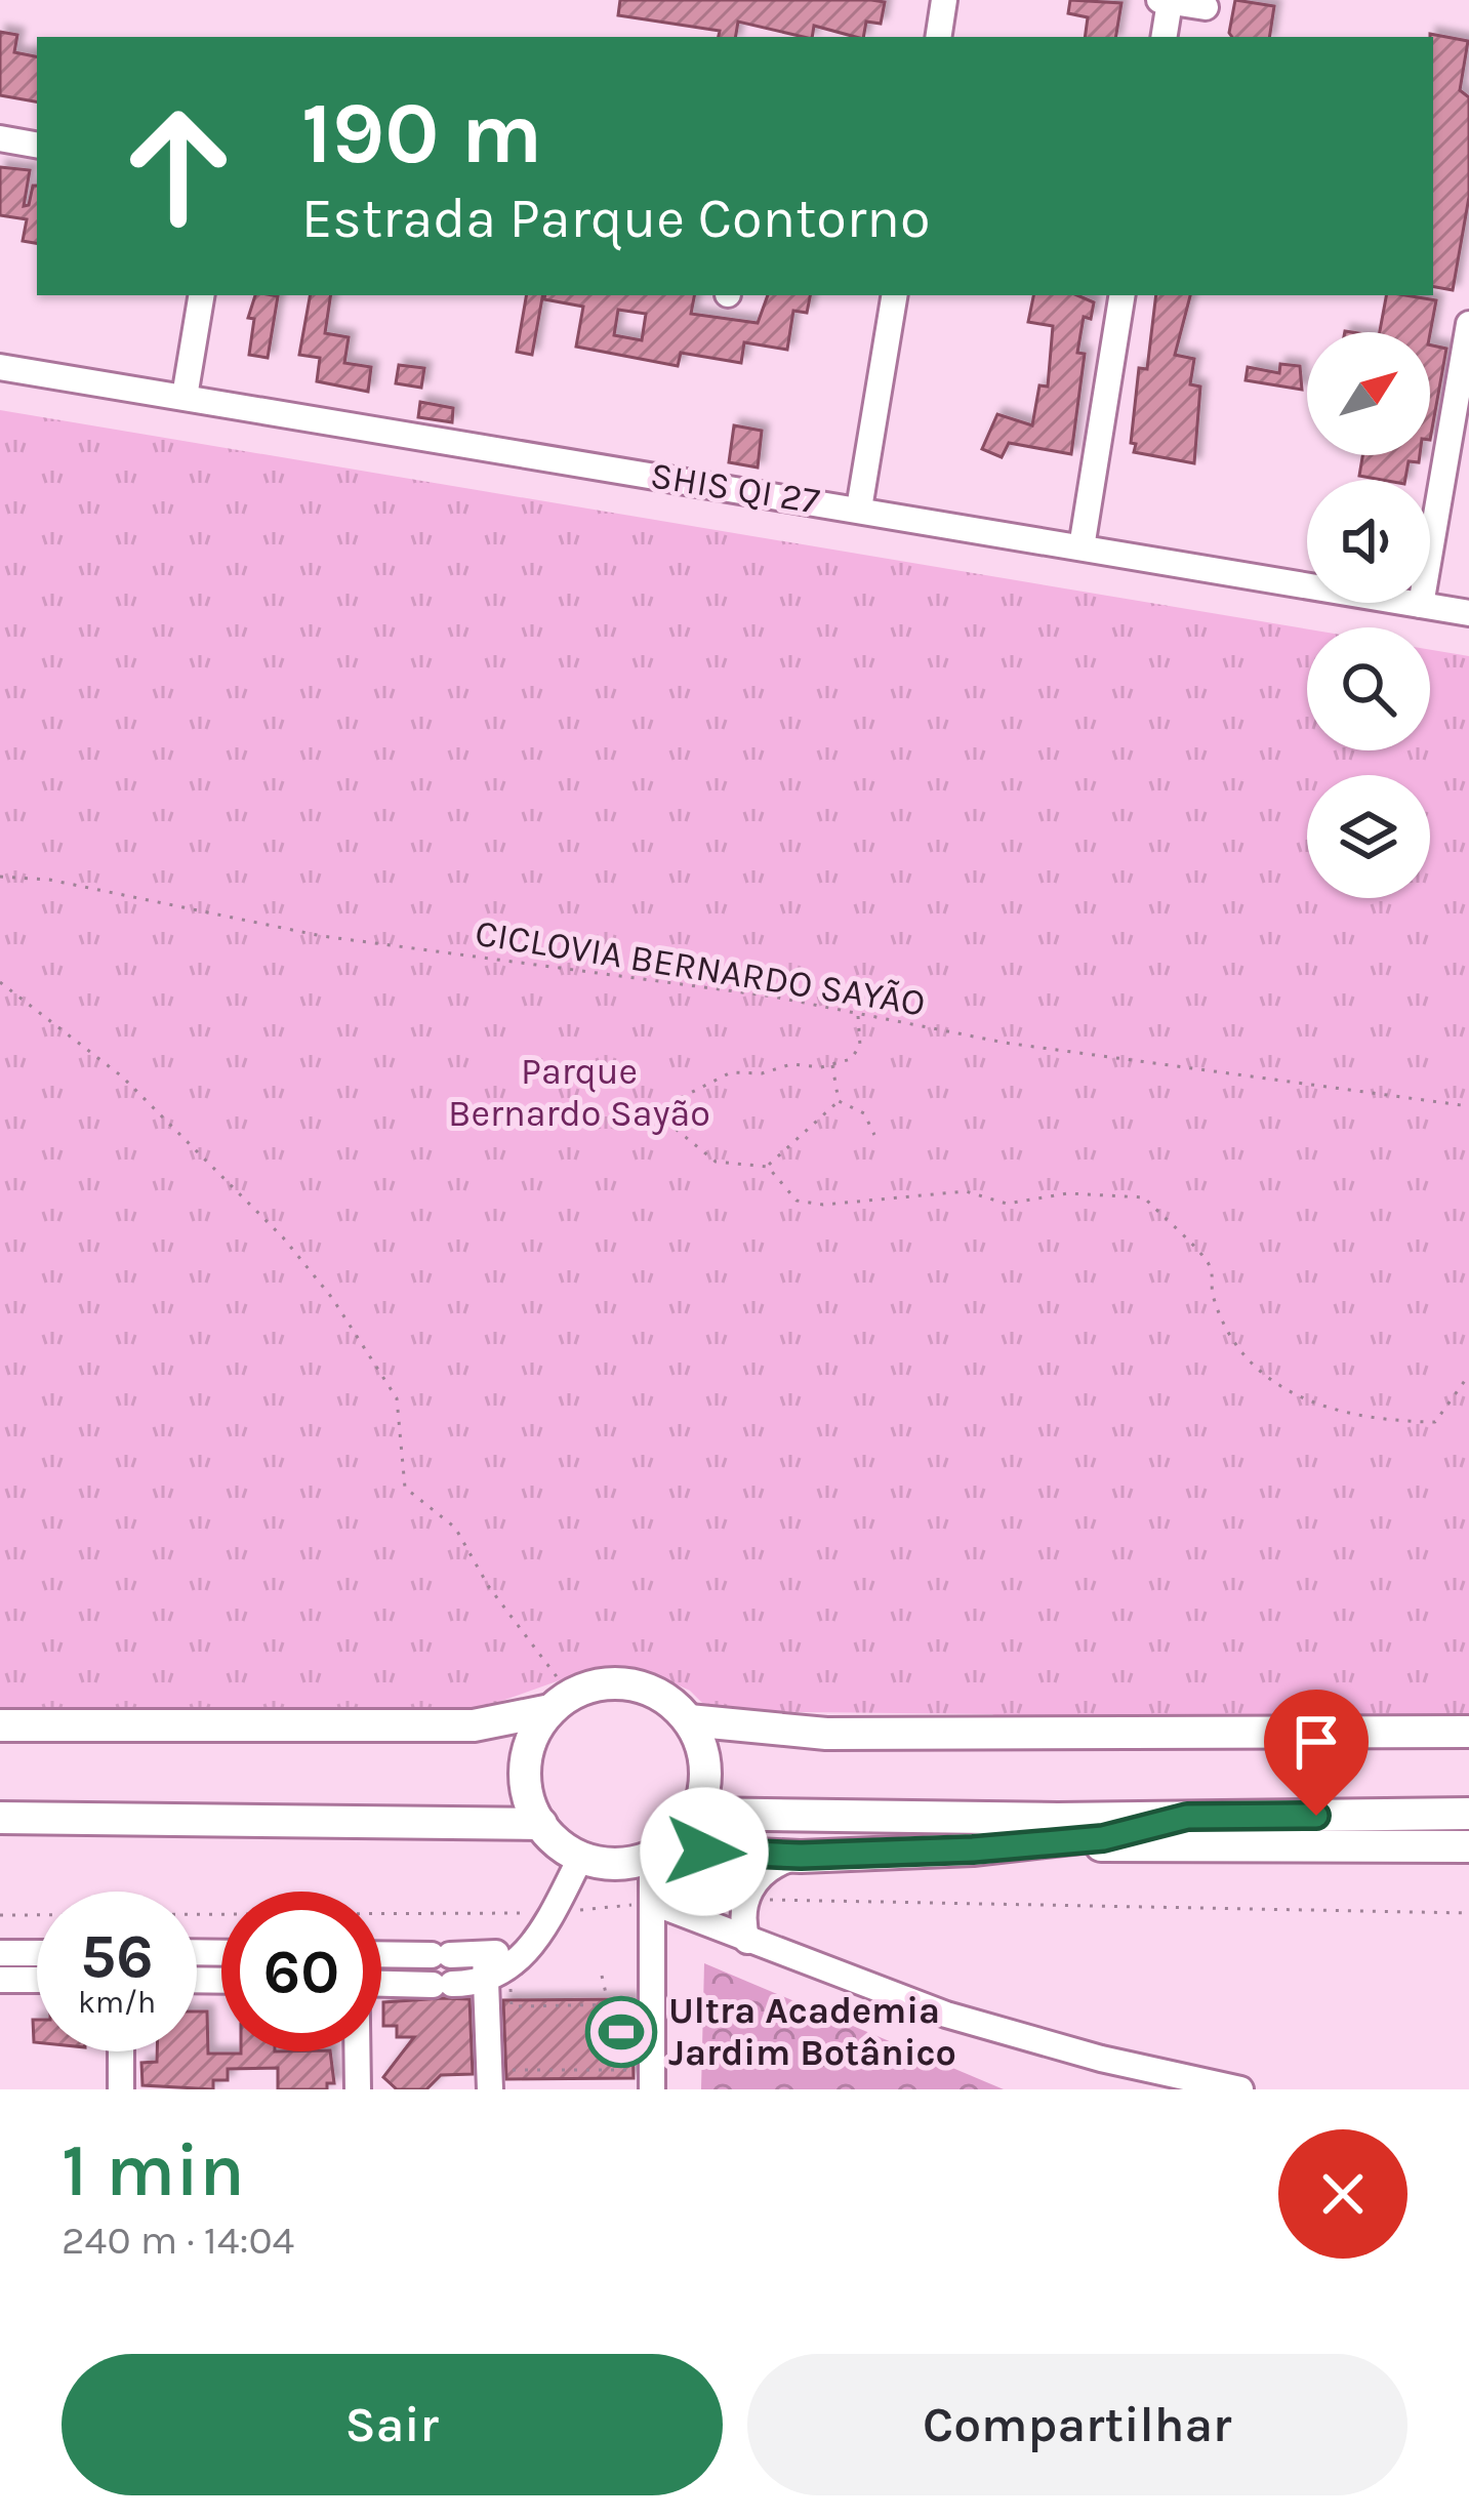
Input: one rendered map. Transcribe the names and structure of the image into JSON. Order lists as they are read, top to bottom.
{
  "streets": {
    "street": ["SHIS QI 27"],
    "path": ["CICLOVIA BERNARDO SAYÃO"]
  },
  "parks": ["Parque Bernardo Sayão"],
  "places": {
    "sports": ["Ultra Academia Jardim Botânico"]
  },
  "north": "top right",
  "page": {
    "turn": ["190 m", "Estrada Parque Contorno"],
    "speed": "56 km/h",
    "limit": "60",
    "heading": ["1 min", "240 m · 14:04"],
    "buttons": ["Sair", "Compartilhar"]
  }
}
